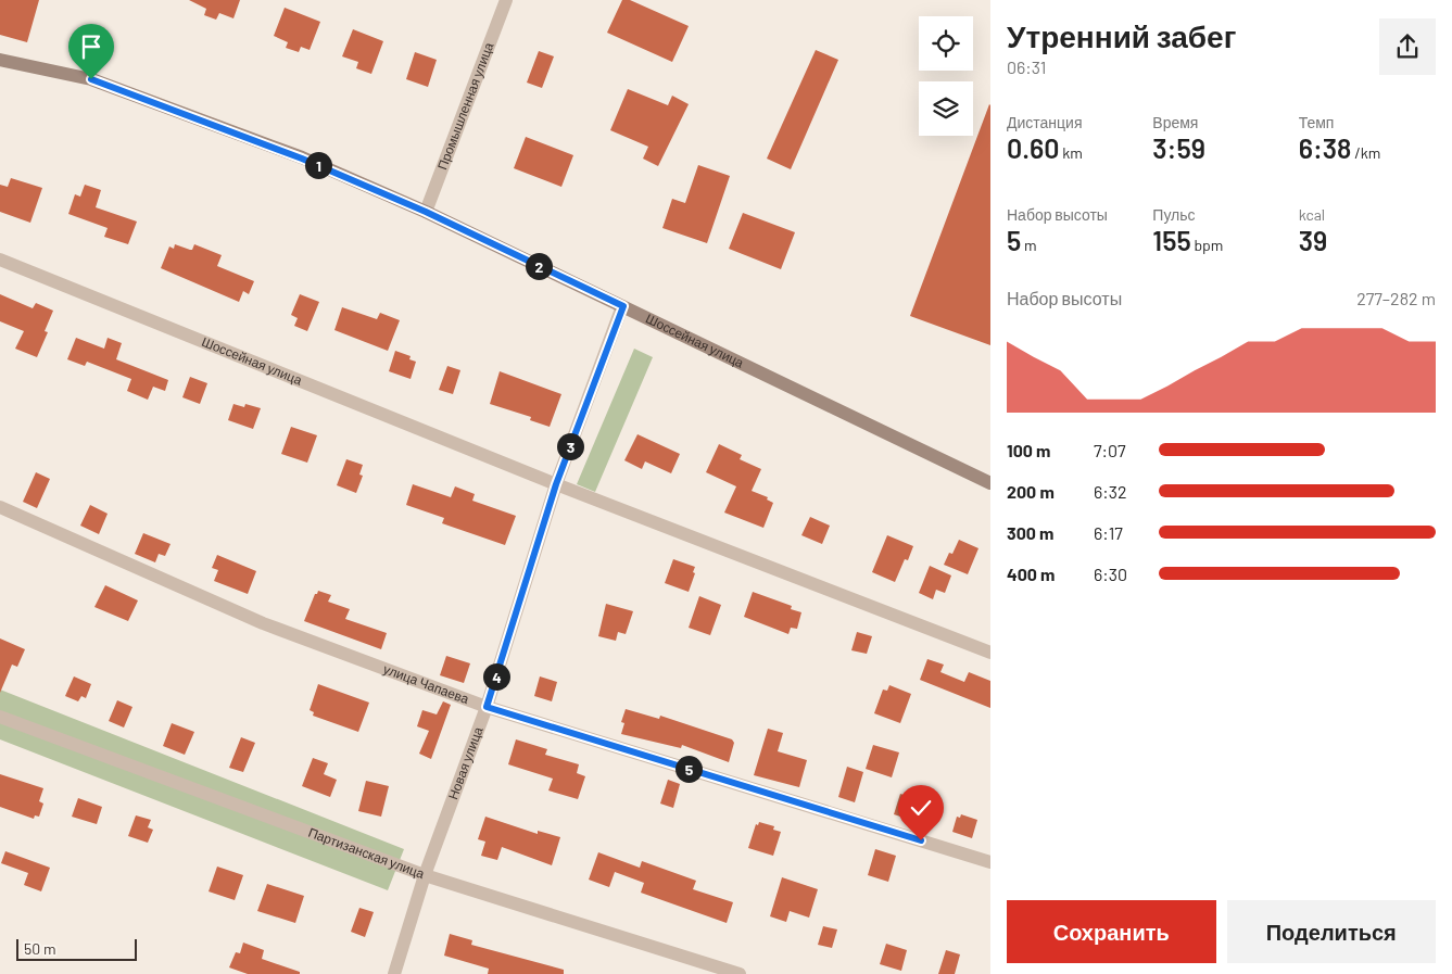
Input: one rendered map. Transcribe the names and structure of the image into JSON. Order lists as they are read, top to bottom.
{
  "streets": {
    "main road": ["Шоссейная улица"],
    "street": [
      "Промышленная улица",
      "улица Чапаева",
      "Новая улица",
      "Партизанская улица"
    ]
  },
  "crossings": [
    ["Промышленная улица", "Шоссейная улица"],
    ["Шоссейная улица", "Новая улица"],
    ["улица Чапаева", "Новая улица"],
    ["Новая улица", "Партизанская улица"]
  ],
  "scale_bar": "50 m",
  "page": {
    "heading": ["Утренний забег", "06:31"],
    "stats": [
      ["Дистанция", "0.60 km"],
      ["Время", "3:59"],
      ["Темп", "6:38 /km"],
      ["Набор высоты", "5 m"],
      ["Пульс", "155 bpm"],
      ["kcal", "39"]
    ],
    "pins": [
      "1",
      "2",
      "3",
      "4",
      "5"
    ],
    "chart": ["Набор высоты", "277–282 m"],
    "list": [
      {
        "name": "100 m",
        "note": "7:07"
      },
      {
        "name": "200 m",
        "note": "6:32"
      },
      {
        "name": "300 m",
        "note": "6:17"
      },
      {
        "name": "400 m",
        "note": "6:30"
      }
    ],
    "buttons": ["Сохранить", "Поделиться"],
    "scale": "50 m"
  }
}
